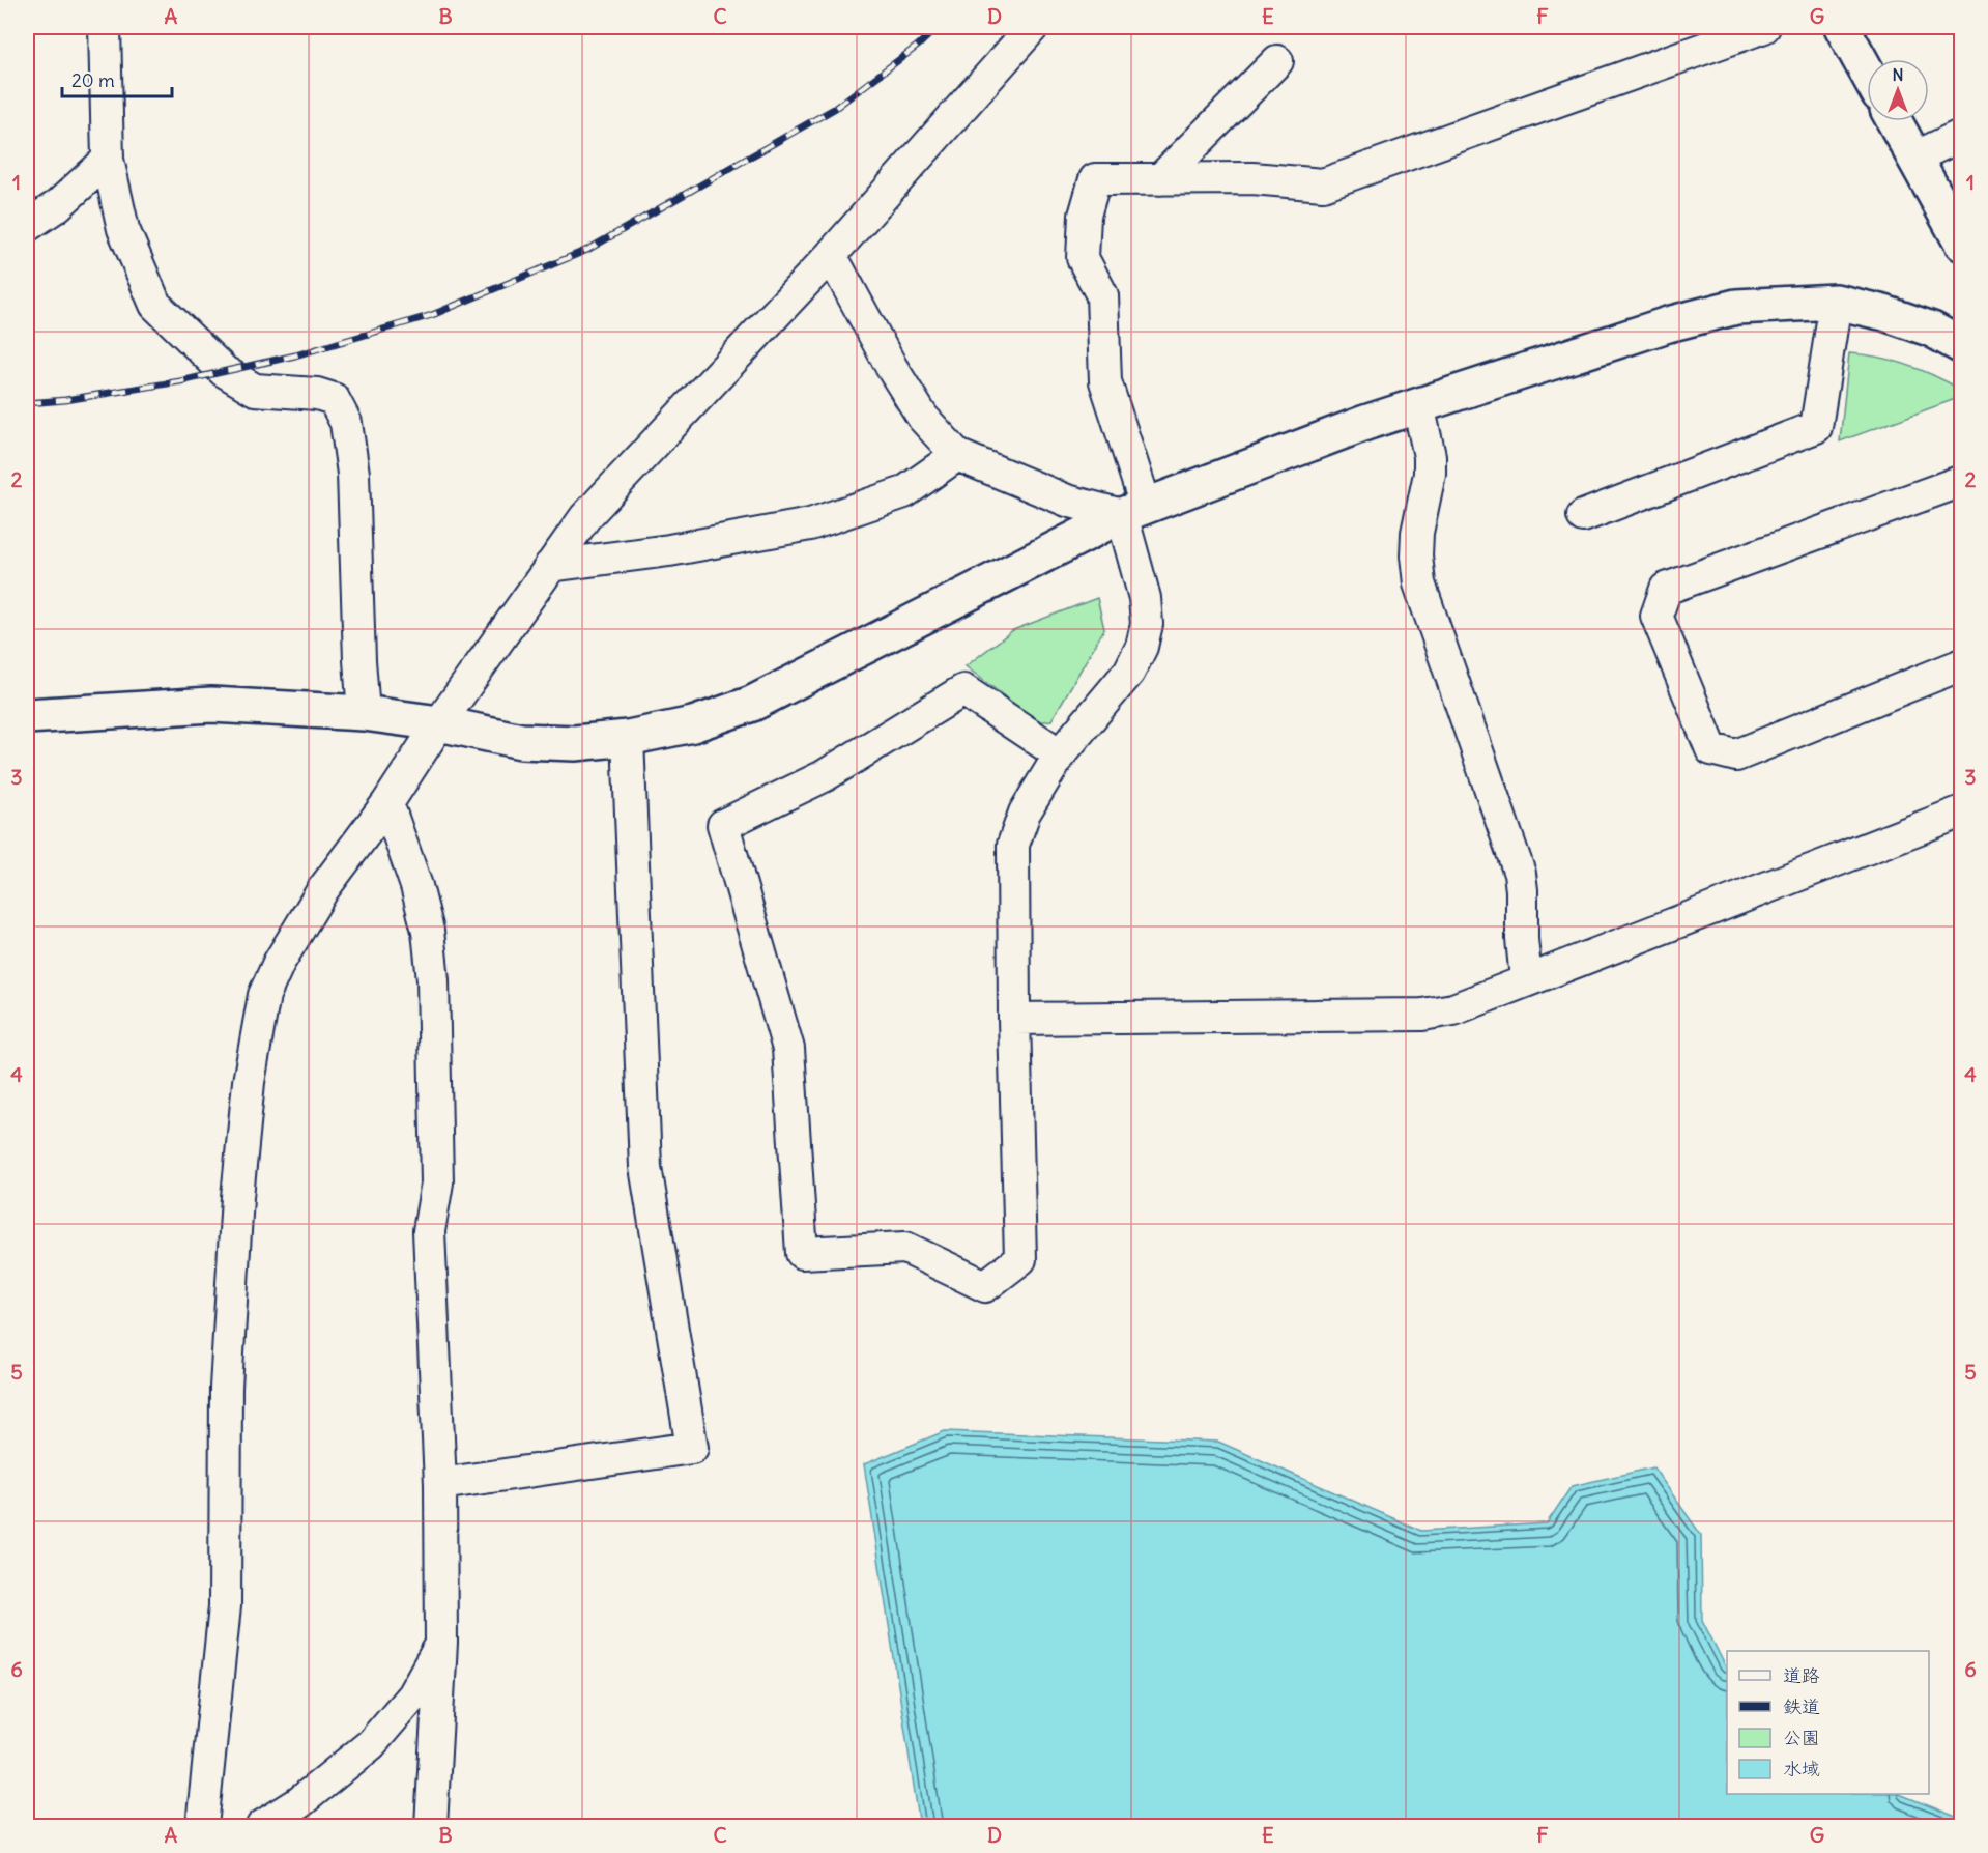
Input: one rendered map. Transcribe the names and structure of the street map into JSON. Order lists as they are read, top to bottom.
{
  "legend": [
    "道路",
    "鉄道",
    "公園",
    "水域"
  ],
  "scale_bar": "20 m",
  "north": "top",
  "grid": {
    "columns": [
      "A",
      "B",
      "C",
      "D",
      "E",
      "F",
      "G"
    ],
    "rows": [
      "1",
      "2",
      "3",
      "4",
      "5",
      "6"
    ]
  }
}
